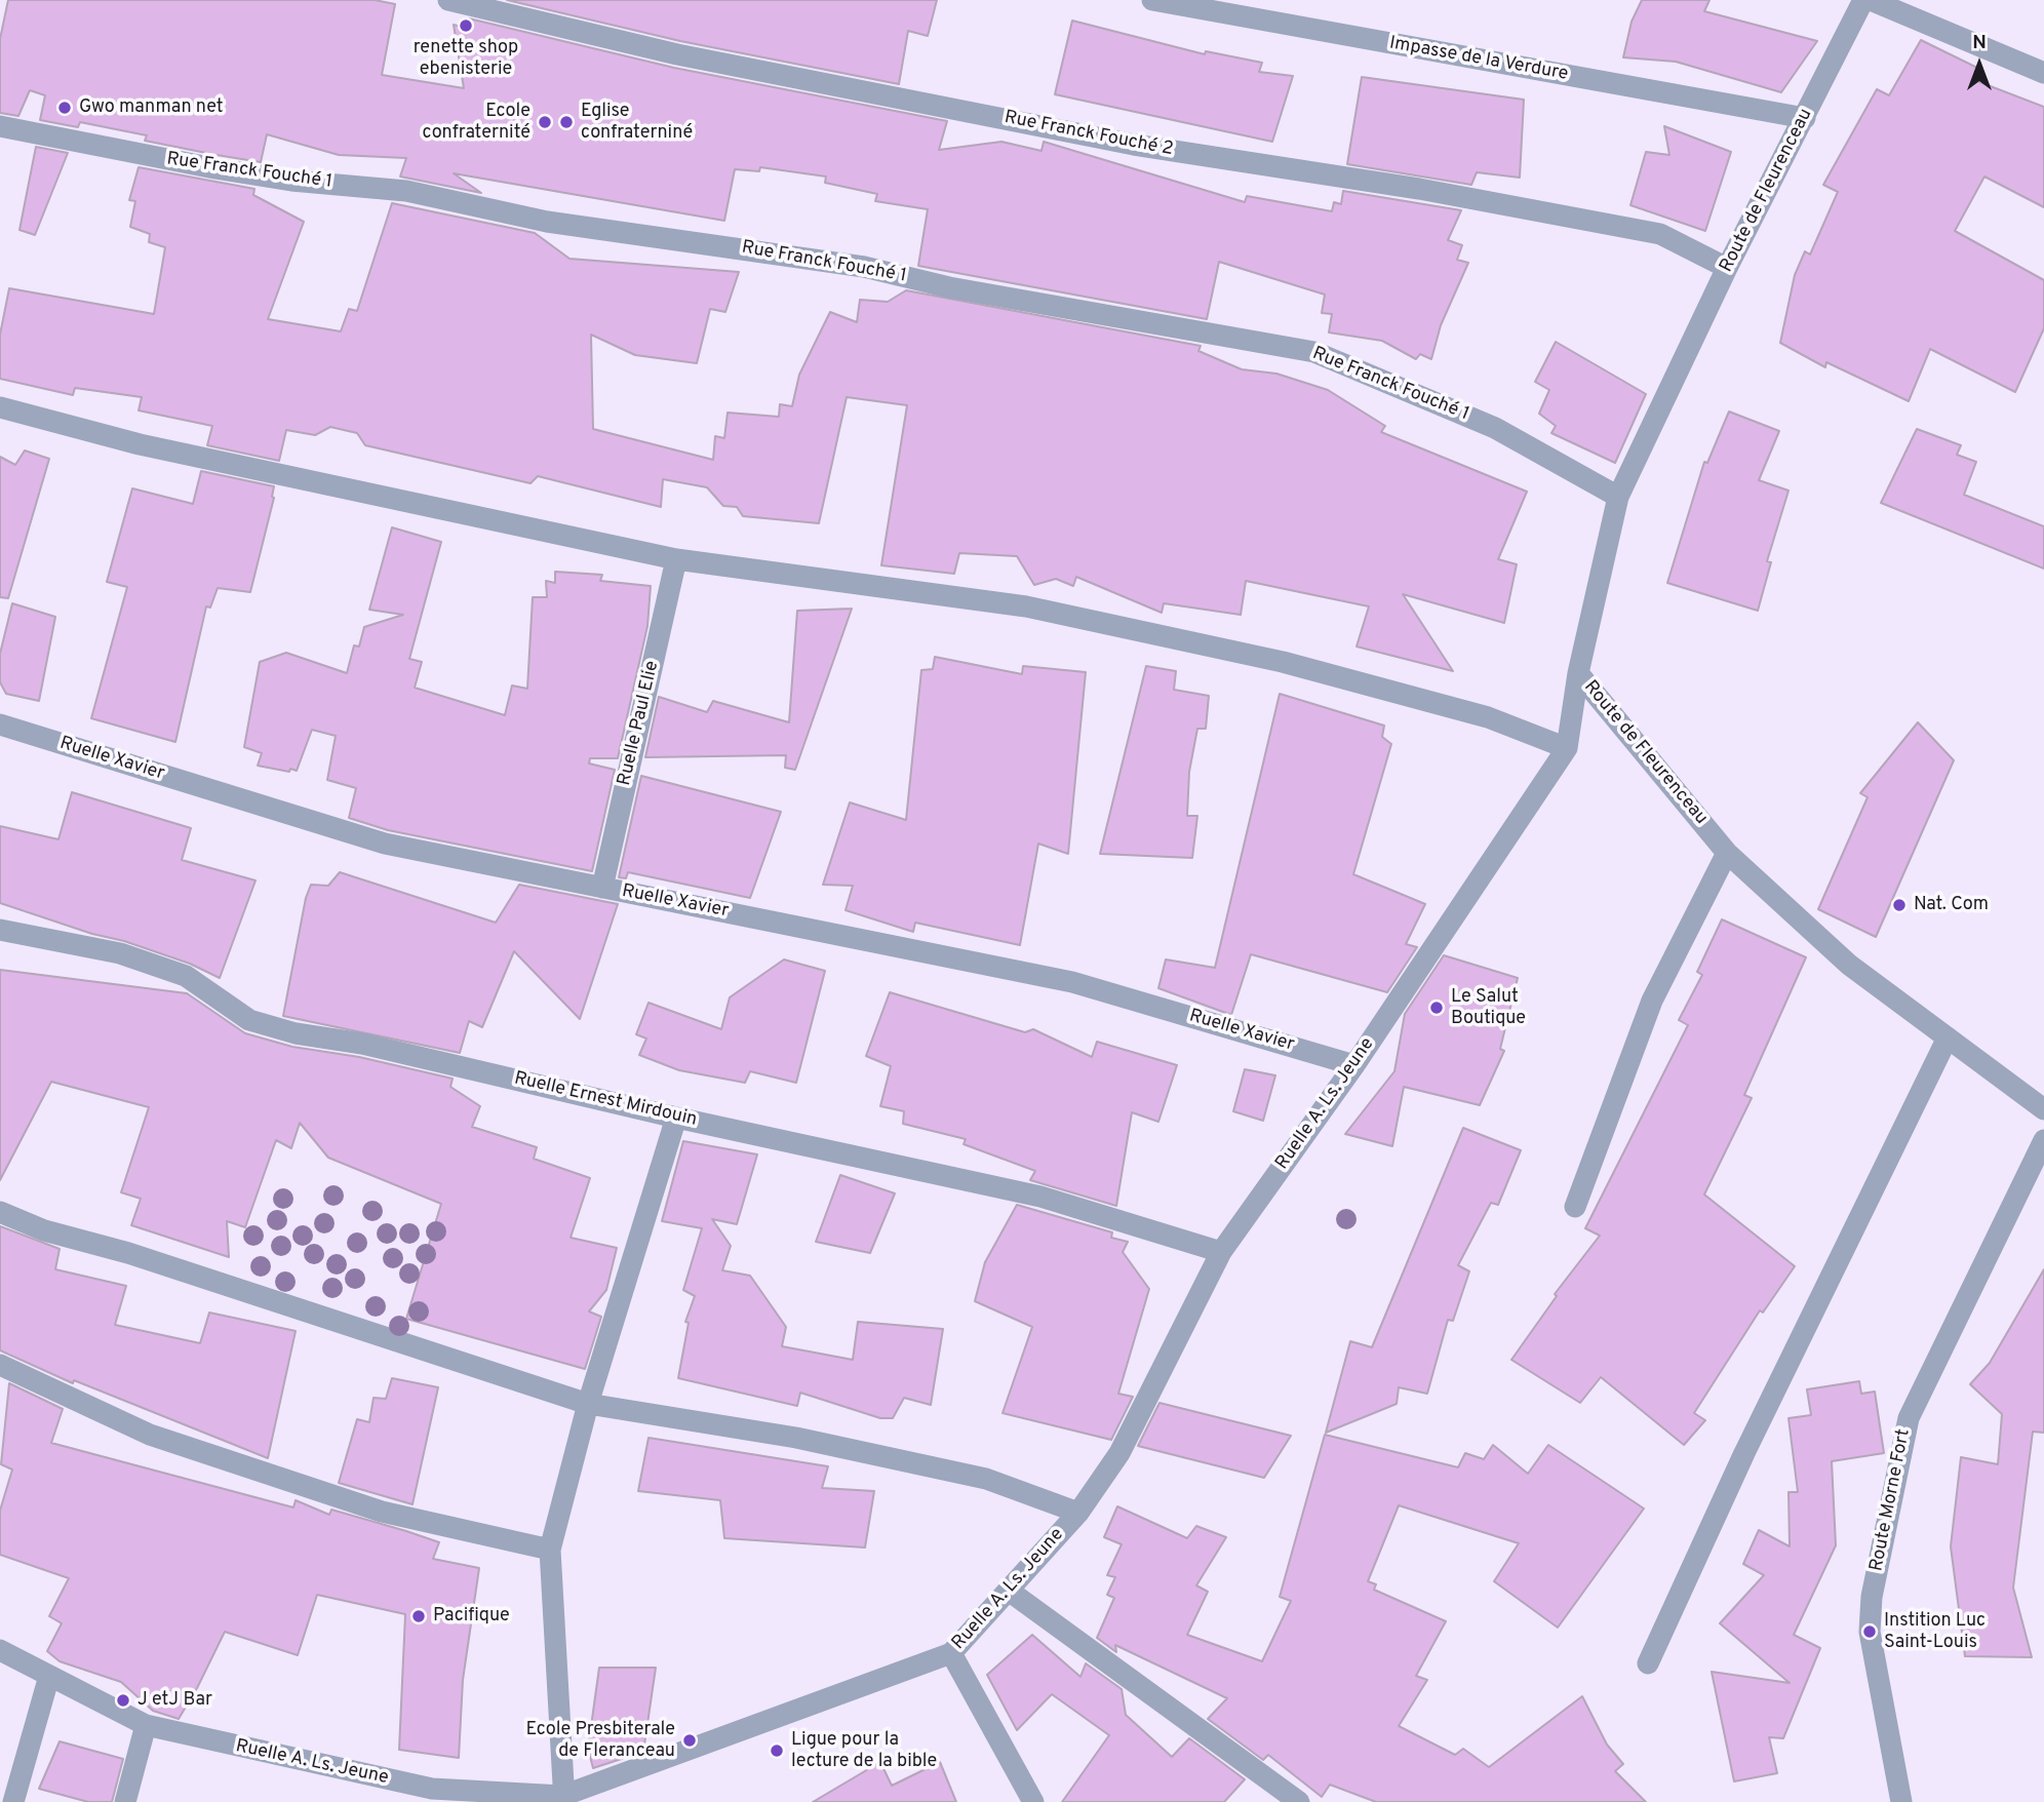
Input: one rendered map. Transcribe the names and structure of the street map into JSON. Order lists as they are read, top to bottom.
{
  "streets": {
    "street": [
      "Impasse de la Verdure",
      "Rue Franck Fouché 2",
      "Rue Franck Fouché 1",
      "Route de Fleurenceau",
      "Ruelle Paul Elie",
      "Ruelle Xavier",
      "Ruelle Ernest Mirdouin",
      "Ruelle A. Ls. Jeune",
      "Route Morne Fort"
    ]
  },
  "crossings": [
    ["Impasse de la Verdure", "Route de Fleurenceau"],
    ["Rue Franck Fouché 2", "Route de Fleurenceau"],
    ["Rue Franck Fouché 1", "Route de Fleurenceau"],
    ["Route de Fleurenceau", "Ruelle A. Ls. Jeune"],
    ["Ruelle Paul Elie", "Ruelle Xavier"],
    ["Ruelle Xavier", "Ruelle A. Ls. Jeune"],
    ["Ruelle Ernest Mirdouin", "Ruelle A. Ls. Jeune"]
  ],
  "places": [
    "renette shop ebenisterie",
    "Gwo manman net",
    "Ecole confraternité",
    "Eglise confraterniné",
    "Nat. Com",
    "Le Salut Boutique",
    "Pacifique",
    "Instition Luc Saint-Louis",
    "J etJ Bar",
    "Ecole Presbiterale de Fleranceau",
    "Ligue pour la lecture de la bible"
  ],
  "north": "top"
}
